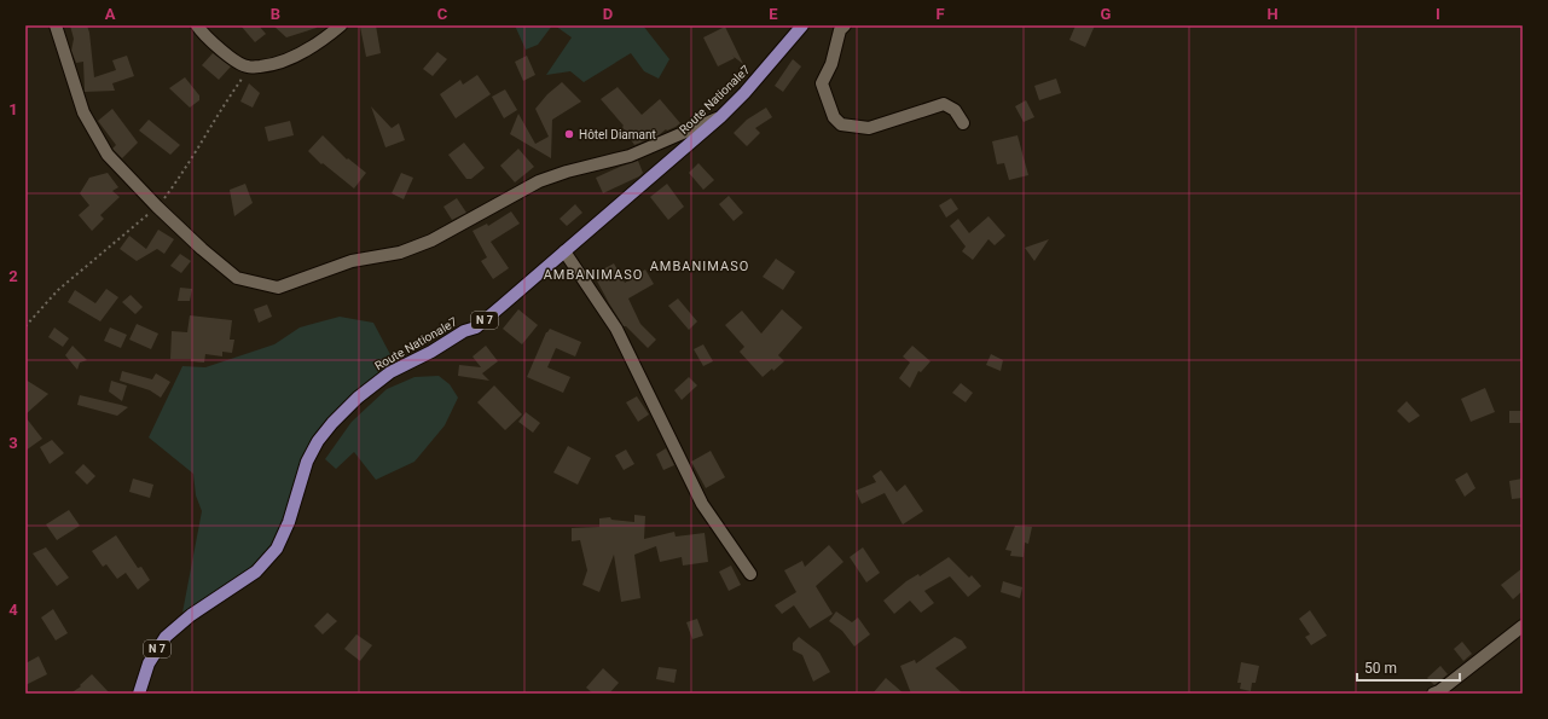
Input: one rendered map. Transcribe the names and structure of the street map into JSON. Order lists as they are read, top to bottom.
{
  "streets": {
    "main road": ["Route Nationale7", "N 7"]
  },
  "districts": ["AMBANIMASO", "AMBANIMASO"],
  "places": ["Hôtel Diamant"],
  "scale_bar": "50 m",
  "grid": {
    "columns": [
      "A",
      "B",
      "C",
      "D",
      "E",
      "F",
      "G",
      "H",
      "I"
    ],
    "rows": [
      "1",
      "2",
      "3",
      "4"
    ]
  }
}
